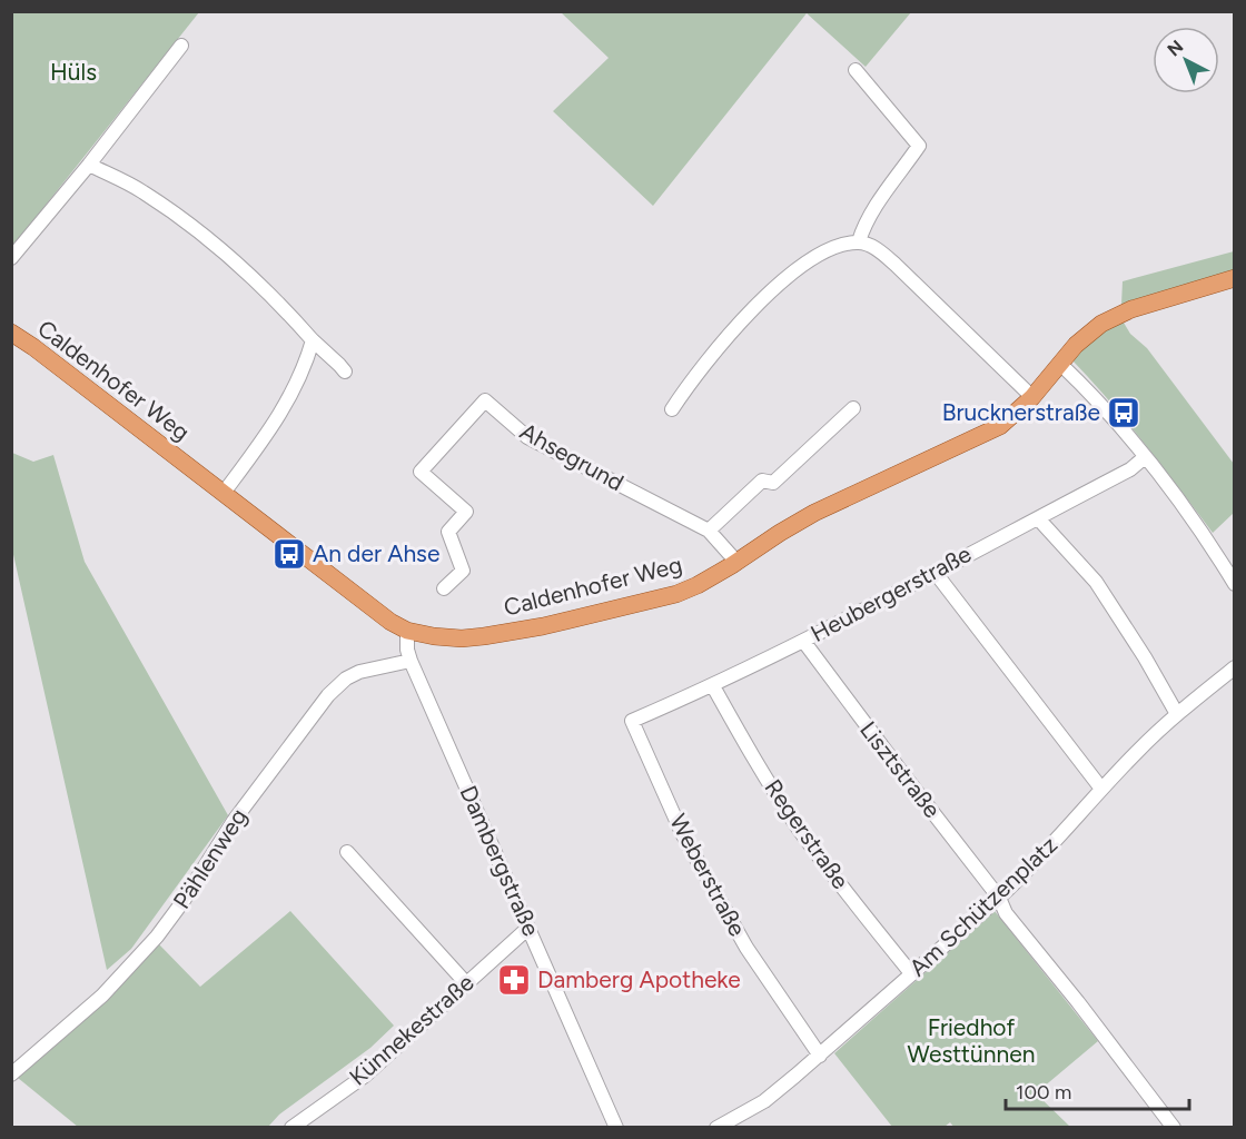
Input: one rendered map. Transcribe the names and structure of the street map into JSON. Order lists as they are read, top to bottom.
{
  "streets": {
    "main road": ["Caldenhofer Weg"],
    "street": [
      "Ahsegrund",
      "Heubergerstraße",
      "Lisztstraße",
      "Regerstraße",
      "Pählenweg",
      "Dambergstraße",
      "Weberstraße",
      "Am Schützenplatz",
      "Künnekestraße"
    ]
  },
  "crossings": [
    ["Caldenhofer Weg", "Ahsegrund"],
    ["Caldenhofer Weg", "Dambergstraße"],
    ["Heubergerstraße", "Lisztstraße"],
    ["Heubergerstraße", "Regerstraße"],
    ["Heubergerstraße", "Weberstraße"],
    ["Lisztstraße", "Am Schützenplatz"],
    ["Regerstraße", "Am Schützenplatz"],
    ["Pählenweg", "Dambergstraße"],
    ["Dambergstraße", "Künnekestraße"],
    ["Weberstraße", "Am Schützenplatz"]
  ],
  "parks": ["Hüls", "Friedhof Westtünnen"],
  "places": {
    "bus stop": ["Brucknerstraße", "An der Ahse"],
    "pharmacy": ["Damberg Apotheke"]
  },
  "scale_bar": "100 m",
  "north": "top left"
}
